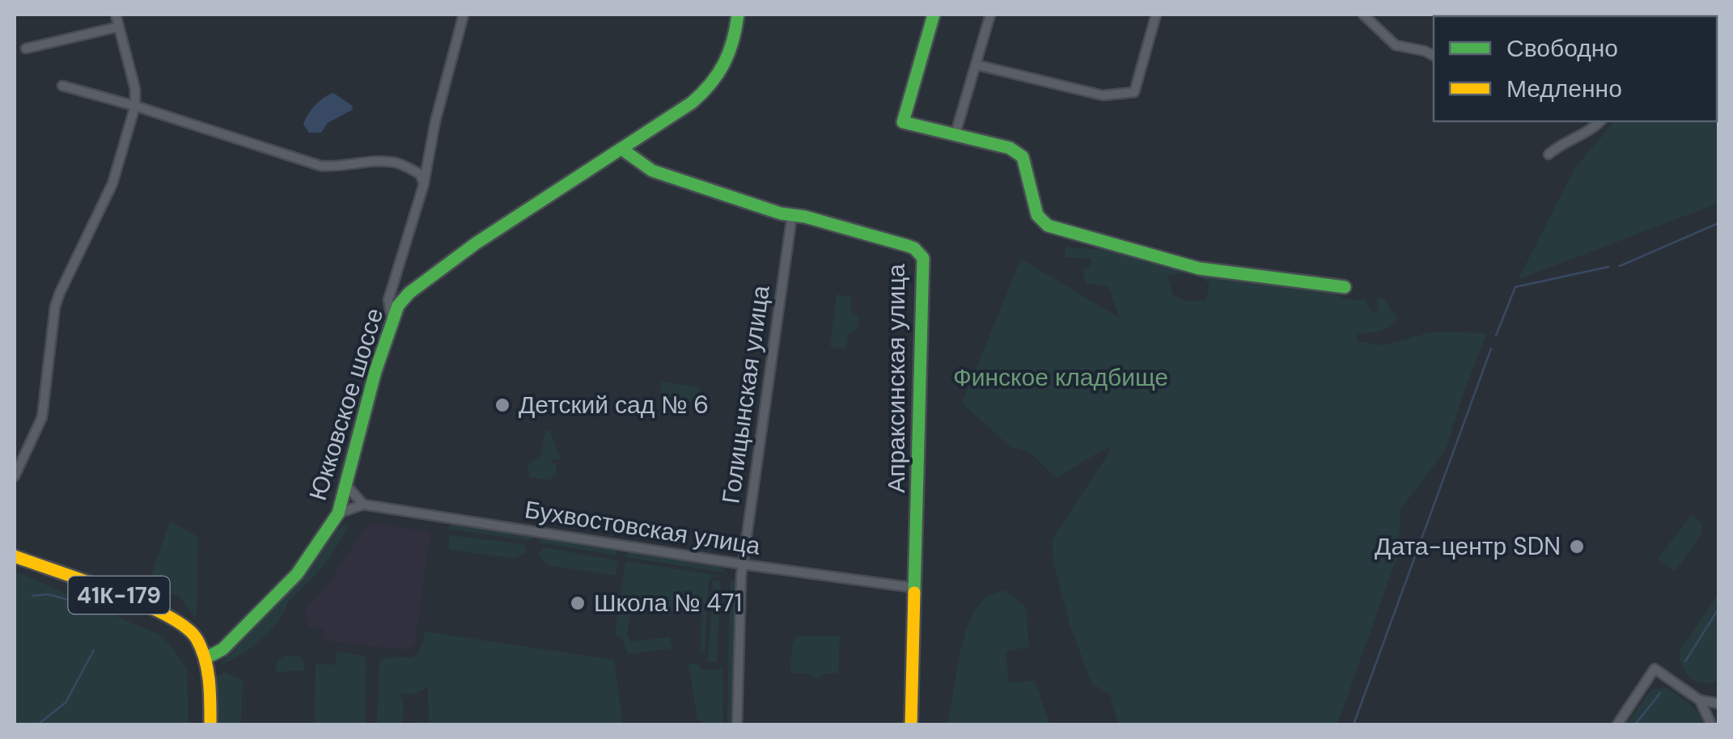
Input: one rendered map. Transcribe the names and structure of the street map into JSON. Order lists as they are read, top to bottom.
{
  "streets": {
    "street": [
      "Апраксинская улица",
      "Голицынская улица",
      "Юкковское шоссе",
      "Бухвостовская улица",
      "41К-179"
    ]
  },
  "crossings": [
    ["Апраксинская улица", "Голицынская улица"],
    ["Апраксинская улица", "Юкковское шоссе"],
    ["Апраксинская улица", "Бухвостовская улица"],
    ["Голицынская улица", "Бухвостовская улица"],
    ["Юкковское шоссе", "Бухвостовская улица"],
    ["Юкковское шоссе", "41К-179"]
  ],
  "parks": ["Финское кладбище"],
  "places": ["Детский сад № 6", "Дата-центр SDN", "Школа № 471"],
  "legend": ["Свободно", "Медленно"]
}
